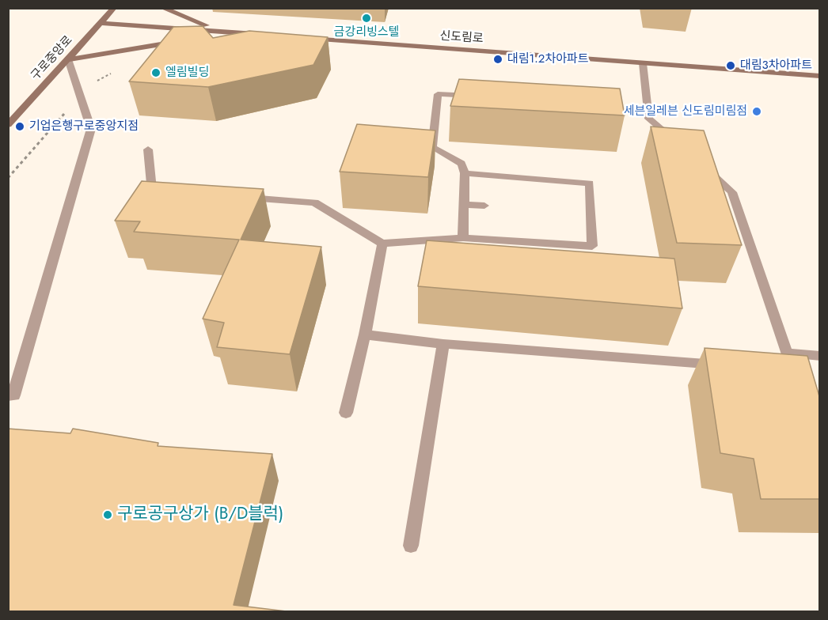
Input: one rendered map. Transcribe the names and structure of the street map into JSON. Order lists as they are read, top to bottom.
{
  "streets": {
    "street": ["신도림로", "구로중앙로"]
  },
  "places": [
    "금강리빙스텔",
    "대림1.2차아파트",
    "대림3차아파트",
    "엘림빌딩",
    "세븐일레븐 신도림미림점",
    "기업은행구로중앙지점",
    "구로공구상가 (B/D블럭)"
  ]
}
